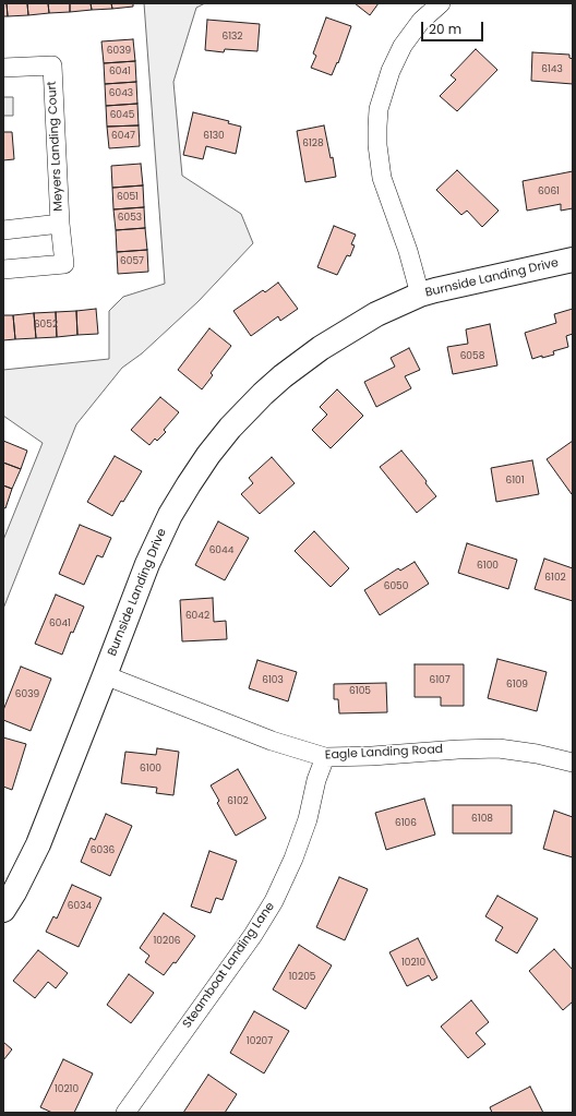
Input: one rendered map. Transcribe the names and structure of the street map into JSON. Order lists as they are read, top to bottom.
{
  "streets": {
    "street": [
      "Meyers Landing Court",
      "Burnside Landing Drive",
      "Eagle Landing Road",
      "Steamboat Landing Lane"
    ]
  },
  "crossings": [
    ["Burnside Landing Drive", "Eagle Landing Road"],
    ["Eagle Landing Road", "Steamboat Landing Lane"]
  ],
  "house_numbers": [
    "6132",
    "6039",
    "6143",
    "6041",
    "6043",
    "6045",
    "6047",
    "6130",
    "6128",
    "6061",
    "6051",
    "6053",
    "6057",
    "6052",
    "6058",
    "6101",
    "6044",
    "6100",
    "6102",
    "6050",
    "6042",
    "6041",
    "6103",
    "6107",
    "6109",
    "6105",
    "6039",
    "6100",
    "6102",
    "6108",
    "6106",
    "6036",
    "6034",
    "10206",
    "10210",
    "10205",
    "10207",
    "10210"
  ],
  "scale_bar": "20 m"
}
